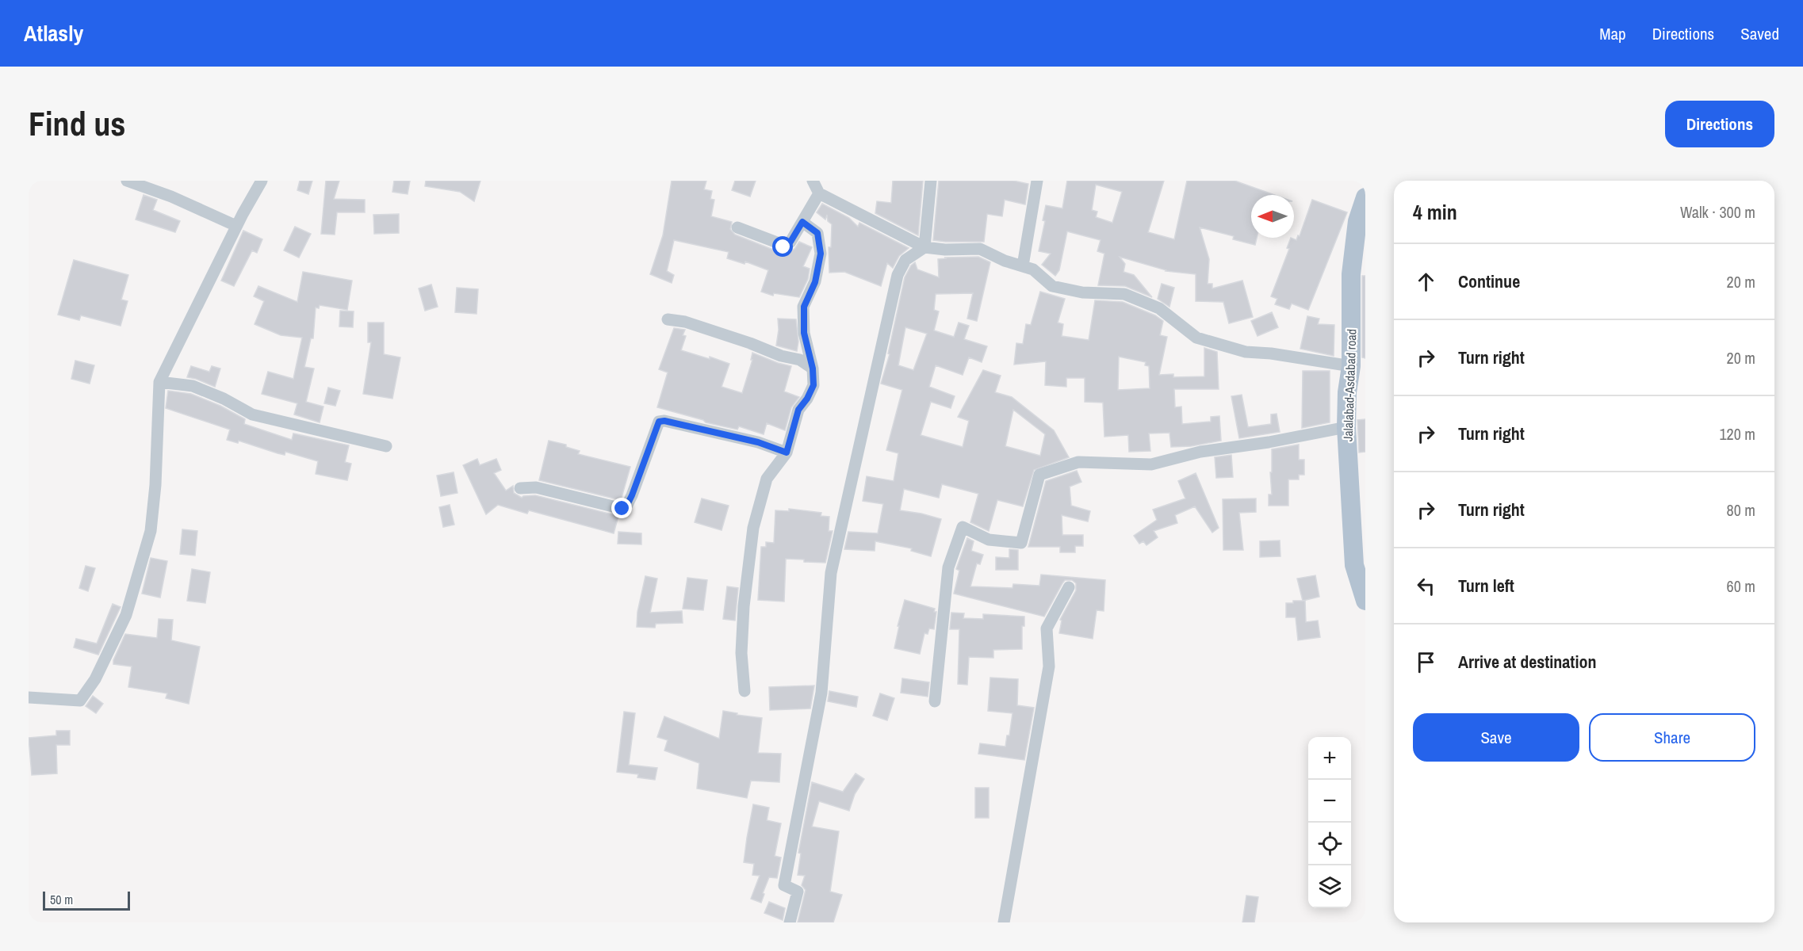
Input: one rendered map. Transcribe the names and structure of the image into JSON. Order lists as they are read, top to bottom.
{
  "streets": {
    "main road": ["Jalalabad-Asdabad road"]
  },
  "scale_bar": "50 m",
  "north": "left",
  "page": {
    "header": "Atlasly",
    "nav": ["Map", "Directions", "Saved"],
    "buttons": [
      "Directions",
      ["Save", "Share"]
    ],
    "title": "Find us",
    "heading": ["4 min", "Walk · 300 m"],
    "list": [
      ["Continue", "20 m"],
      ["Turn right", "20 m"],
      ["Turn right", "120 m"],
      ["Turn right", "80 m"],
      ["Turn left", "60 m"],
      "Arrive at destination"
    ],
    "map_buttons": ["+", "−"],
    "scale": "50 m"
  }
}
